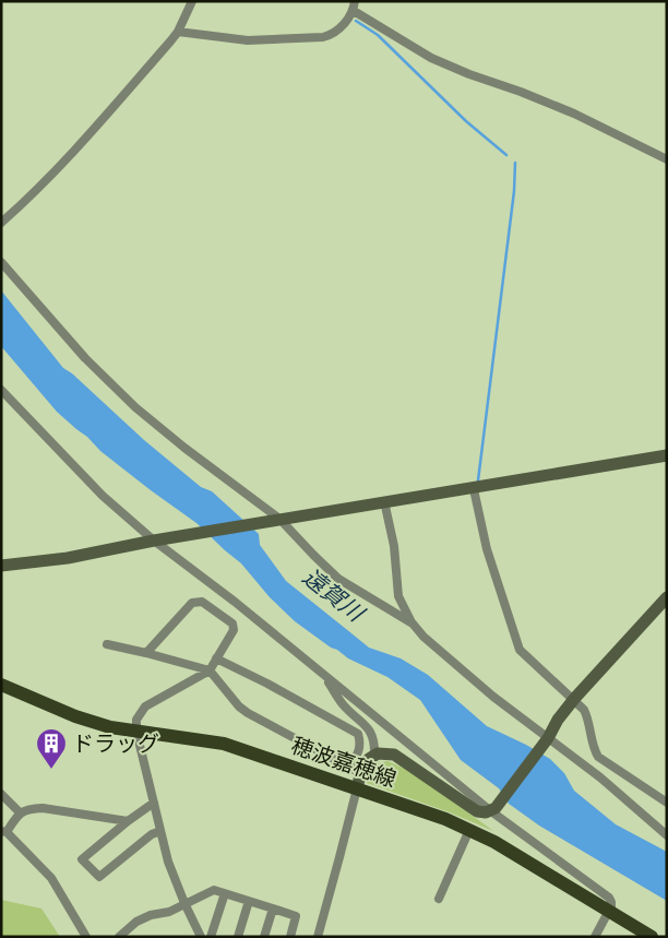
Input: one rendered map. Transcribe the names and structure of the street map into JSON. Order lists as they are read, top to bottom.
{
  "streets": {
    "main road": ["穂波嘉穂線"]
  },
  "water": ["遠賀川"],
  "places": {
    "building": ["ドラッグ"]
  }
}
